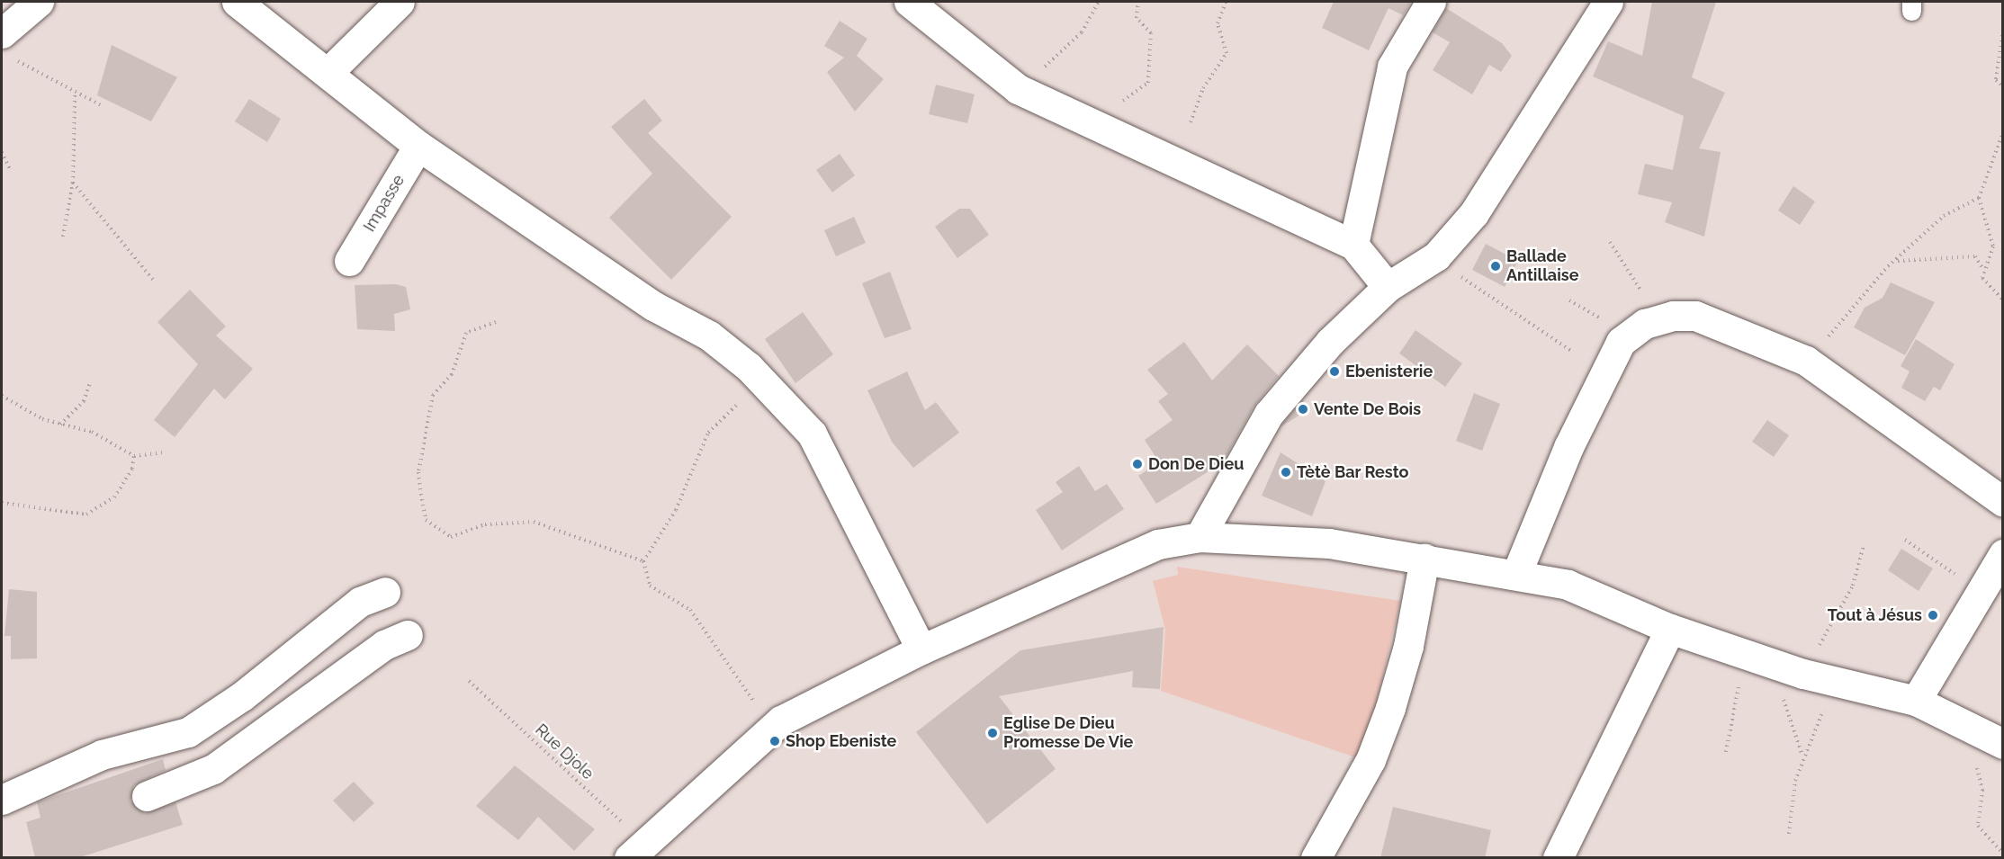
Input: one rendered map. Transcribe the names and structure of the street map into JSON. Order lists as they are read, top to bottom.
{
  "streets": {
    "street": ["Impasse"],
    "path": ["Rue Djole"]
  },
  "places": [
    "Ballade Antillaise",
    "Ebenisterie",
    "Vente De Bois",
    "Don De Dieu",
    "Tètè Bar Resto",
    "Tout à Jésus",
    "Eglise De Dieu Promesse De Vie",
    "Shop Ebeniste"
  ]
}
